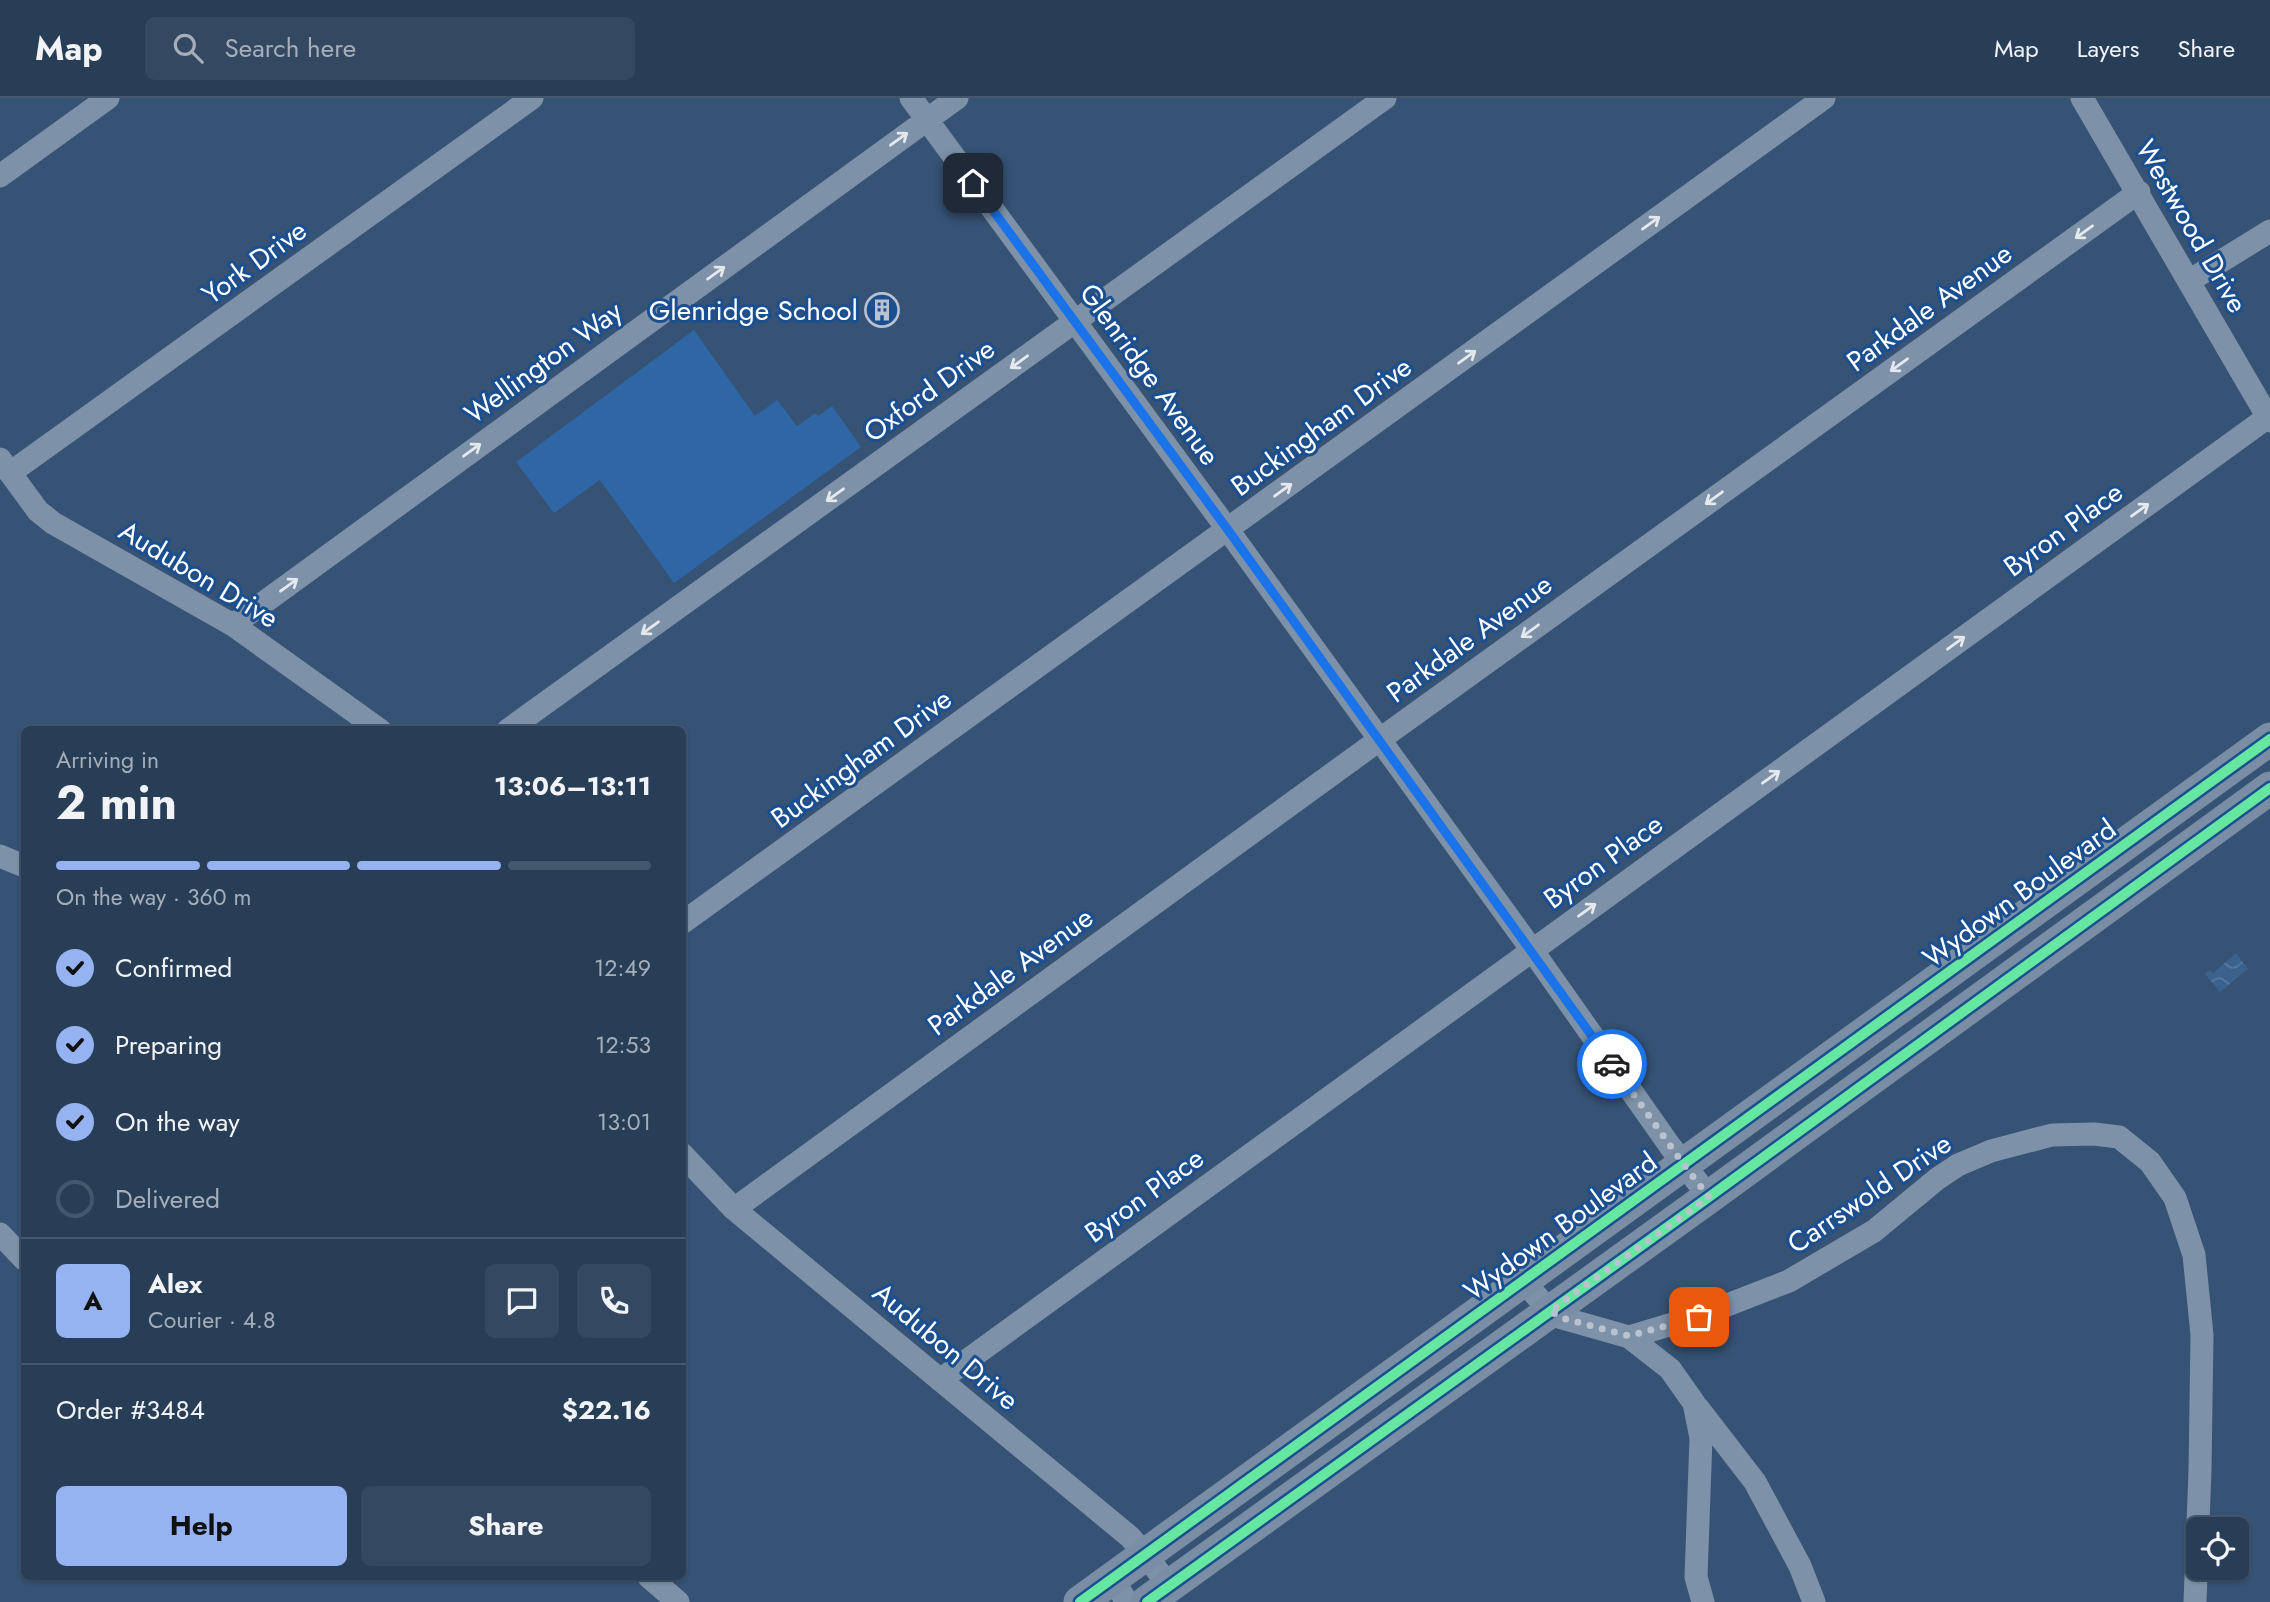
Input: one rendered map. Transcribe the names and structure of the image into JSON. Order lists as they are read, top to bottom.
{
  "streets": {
    "street": [
      "Westwood Drive",
      "York Drive",
      "Parkdale Avenue",
      "Wellington Way",
      "Glenridge Avenue",
      "Oxford Drive",
      "Buckingham Drive",
      "Byron Place",
      "Audubon Drive",
      "Wydown Boulevard",
      "Carrswold Drive"
    ]
  },
  "crossings": [
    ["Westwood Drive", "Parkdale Avenue"],
    ["Westwood Drive", "Byron Place"],
    ["York Drive", "Audubon Drive"],
    ["Parkdale Avenue", "Glenridge Avenue"],
    ["Parkdale Avenue", "Audubon Drive"],
    ["Wellington Way", "Glenridge Avenue"],
    ["Wellington Way", "Audubon Drive"],
    ["Glenridge Avenue", "Oxford Drive"],
    ["Glenridge Avenue", "Buckingham Drive"],
    ["Glenridge Avenue", "Byron Place"],
    ["Glenridge Avenue", "Wydown Boulevard"],
    ["Byron Place", "Audubon Drive"],
    ["Audubon Drive", "Wydown Boulevard"]
  ],
  "one_way": [
    "Parkdale Avenue",
    "Wellington Way",
    "Oxford Drive",
    "Buckingham Drive",
    "Byron Place"
  ],
  "places": {
    "building": ["Glenridge School"]
  },
  "page": {
    "header": "Map",
    "search": "Search here",
    "nav": ["Map", "Layers", "Share"],
    "heading": ["2 min", "Arriving in", "13:06–13:11"],
    "panel": [
      "Alex",
      "Courier · 4.8",
      "Order #3484",
      "$22.16"
    ],
    "bar": "On the way · 360 m",
    "list": [
      ["Confirmed", "12:49"],
      ["Preparing", "12:53"],
      ["On the way", "13:01"],
      "Delivered"
    ],
    "round": "A",
    "buttons": ["Help", "Share"]
  }
}
